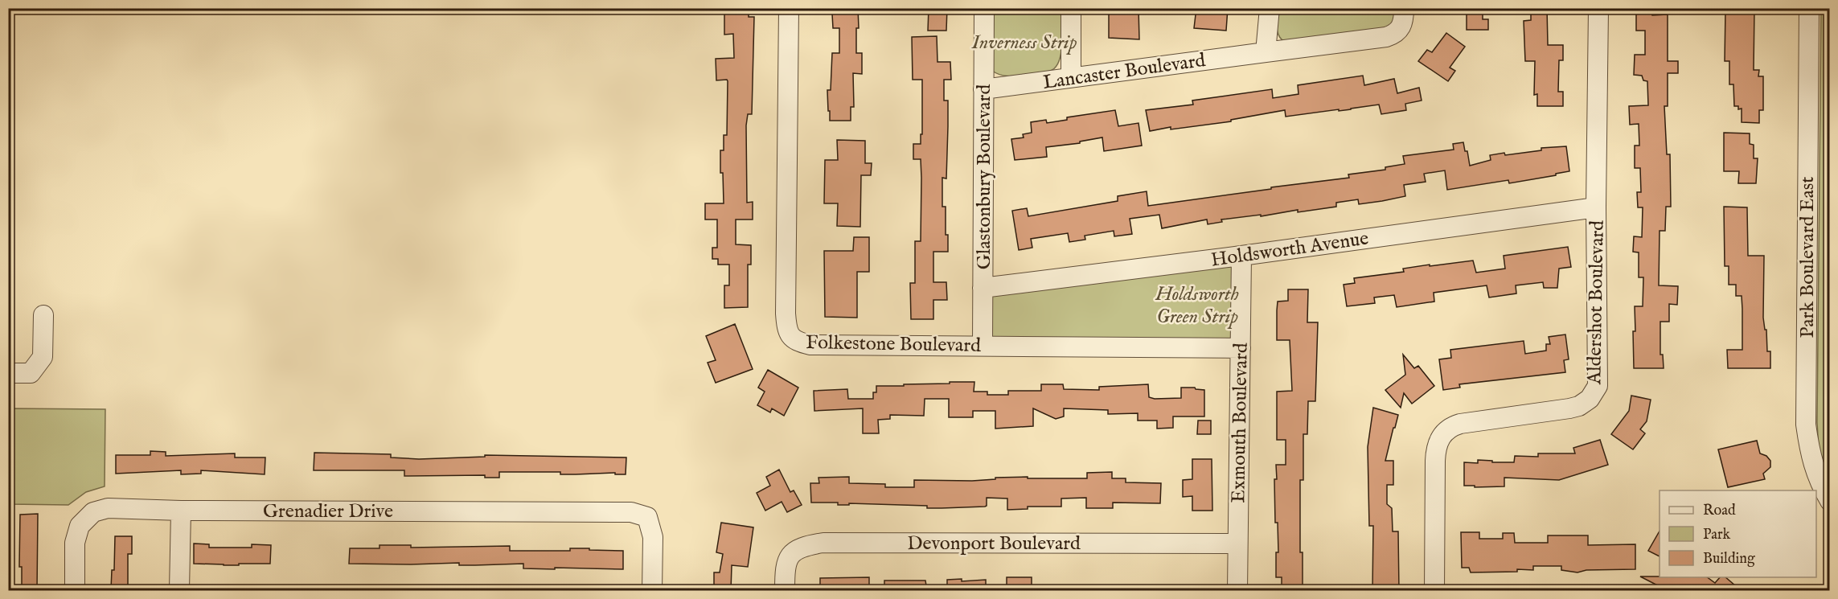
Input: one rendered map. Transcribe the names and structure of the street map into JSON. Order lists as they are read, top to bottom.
{
  "streets": {
    "street": [
      "Lancaster Boulevard",
      "Glastonbury Boulevard",
      "Holdsworth Avenue",
      "Park Boulevard East",
      "Aldershot Boulevard",
      "Folkestone Boulevard",
      "Exmouth Boulevard",
      "Grenadier Drive",
      "Devonport Boulevard"
    ]
  },
  "crossings": [
    ["Lancaster Boulevard", "Glastonbury Boulevard"],
    ["Glastonbury Boulevard", "Holdsworth Avenue"],
    ["Glastonbury Boulevard", "Folkestone Boulevard"],
    ["Holdsworth Avenue", "Aldershot Boulevard"],
    ["Holdsworth Avenue", "Exmouth Boulevard"],
    ["Folkestone Boulevard", "Exmouth Boulevard"],
    ["Exmouth Boulevard", "Devonport Boulevard"]
  ],
  "parks": ["Inverness Strip", "Holdsworth Green Strip"],
  "legend": ["Road", "Park", "Building"]
}
